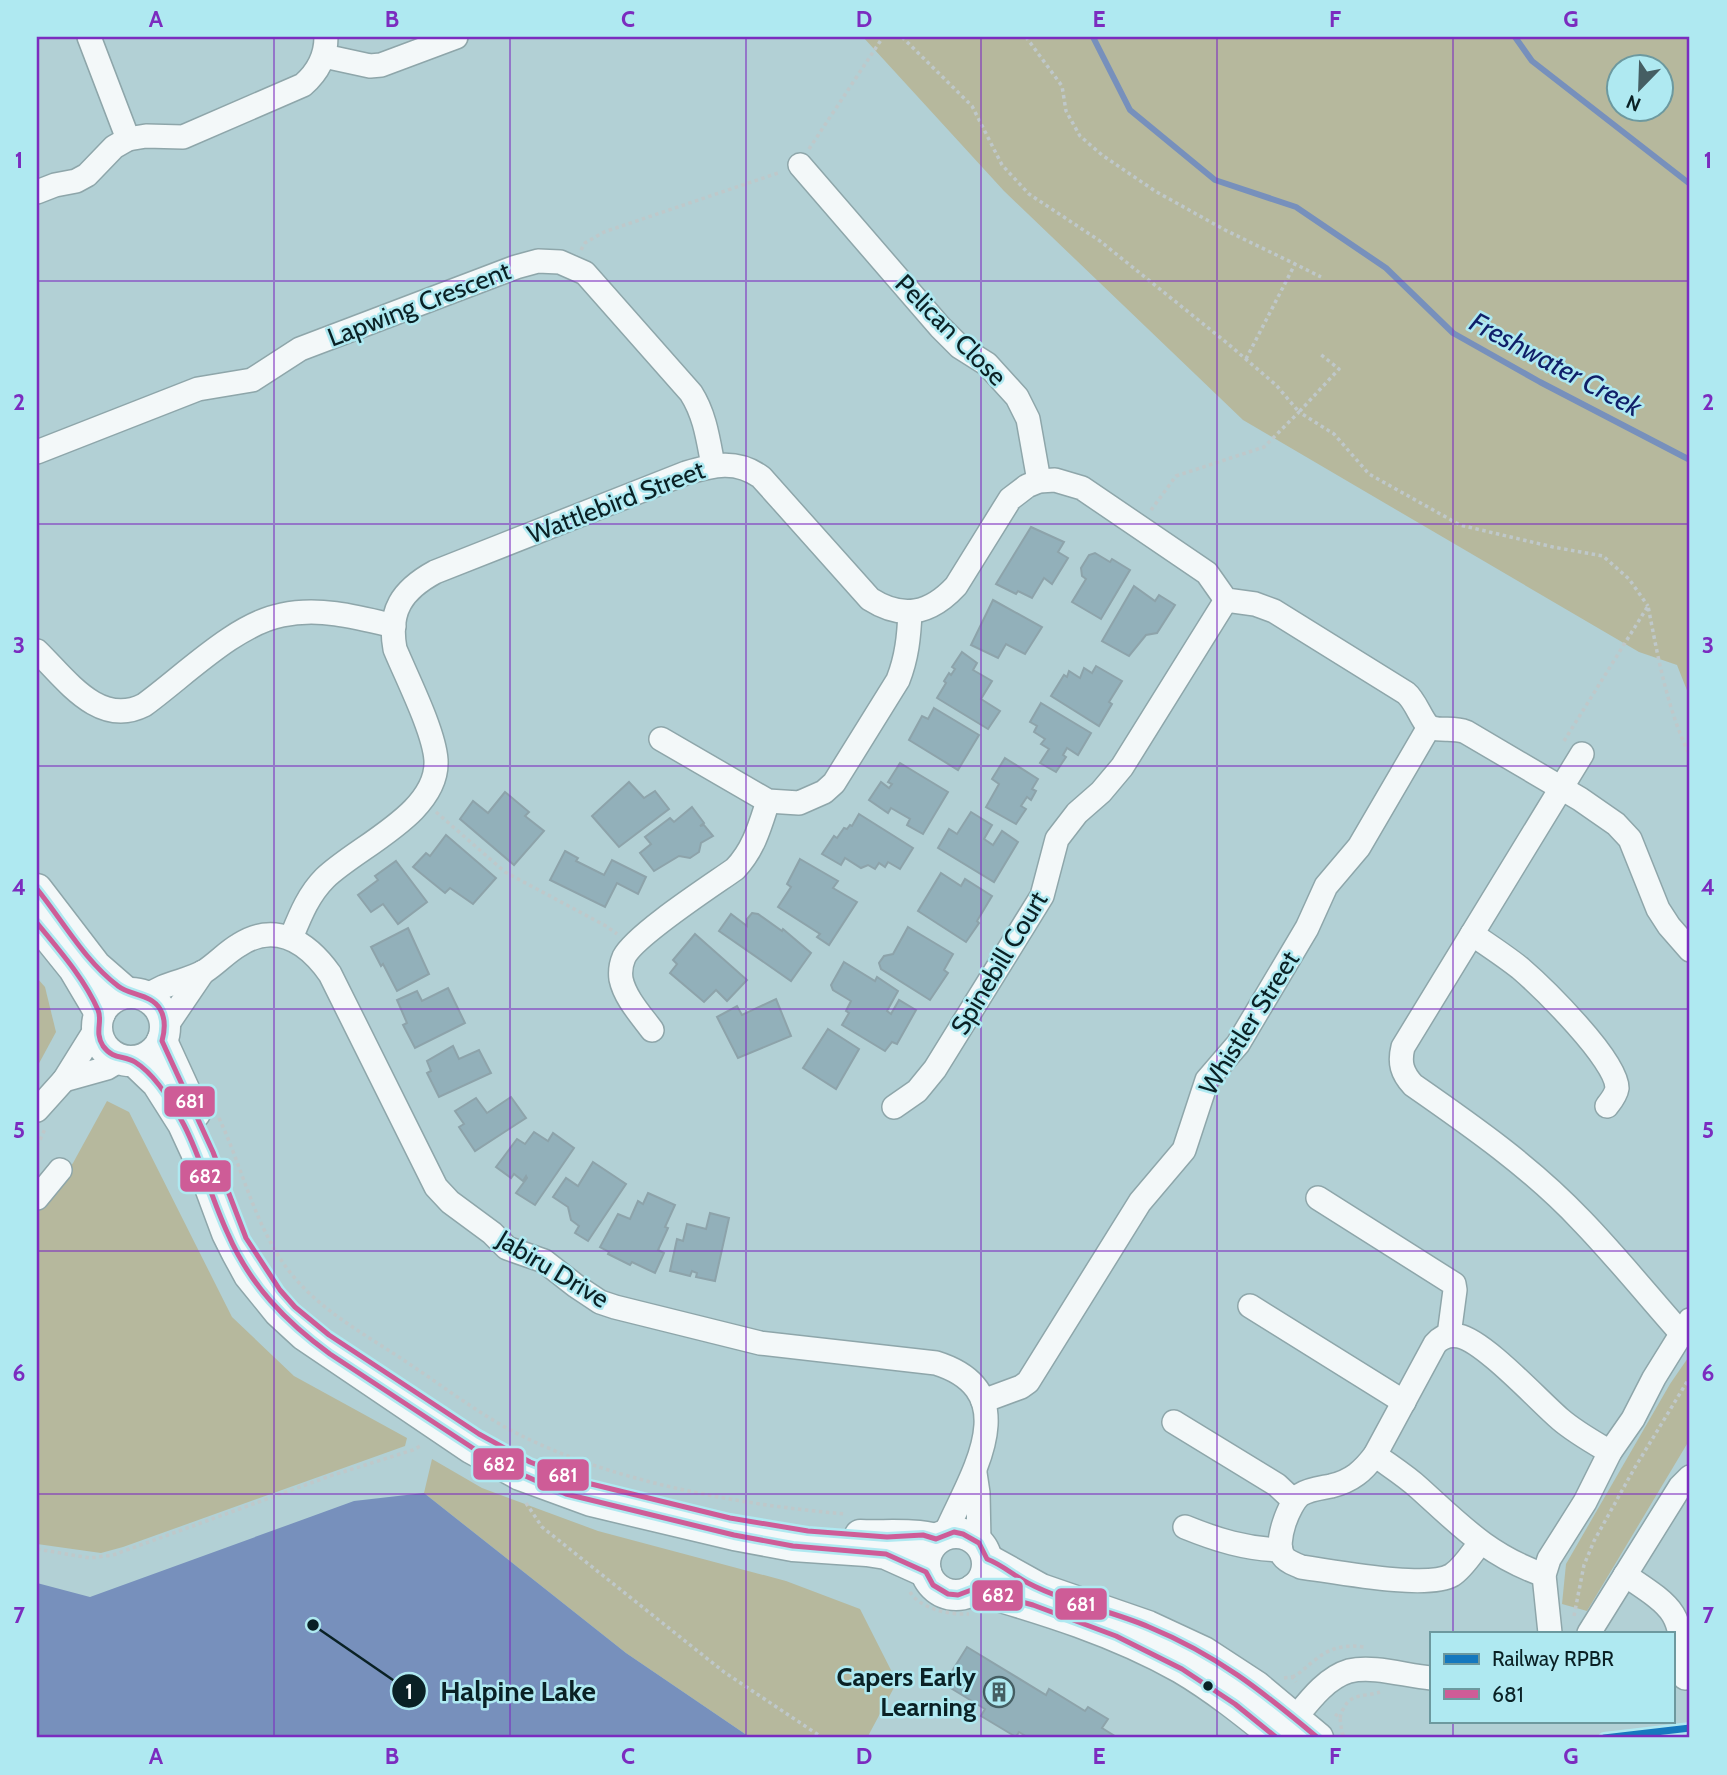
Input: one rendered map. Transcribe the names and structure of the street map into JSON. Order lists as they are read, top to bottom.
{
  "streets": {
    "street": [
      "Lapwing Crescent",
      "Pelican Close",
      "Wattlebird Street",
      "Spinebill Court",
      "Whistler Street",
      "Jabiru Drive"
    ]
  },
  "crossings": [
    ["Wattlebird Street", "Jabiru Drive"],
    ["Whistler Street", "Jabiru Drive"]
  ],
  "water": ["Freshwater Creek"],
  "places": {
    "other": ["Halpine Lake"],
    "building": ["Capers Early Learning"]
  },
  "lines": ["transit line 681", "transit line 682", "rail line RPBR"],
  "legend": ["Railway RPBR", "681"],
  "north": "bottom left",
  "grid": {
    "columns": [
      "A",
      "B",
      "C",
      "D",
      "E",
      "F",
      "G"
    ],
    "rows": [
      "1",
      "2",
      "3",
      "4",
      "5",
      "6",
      "7"
    ]
  }
}
